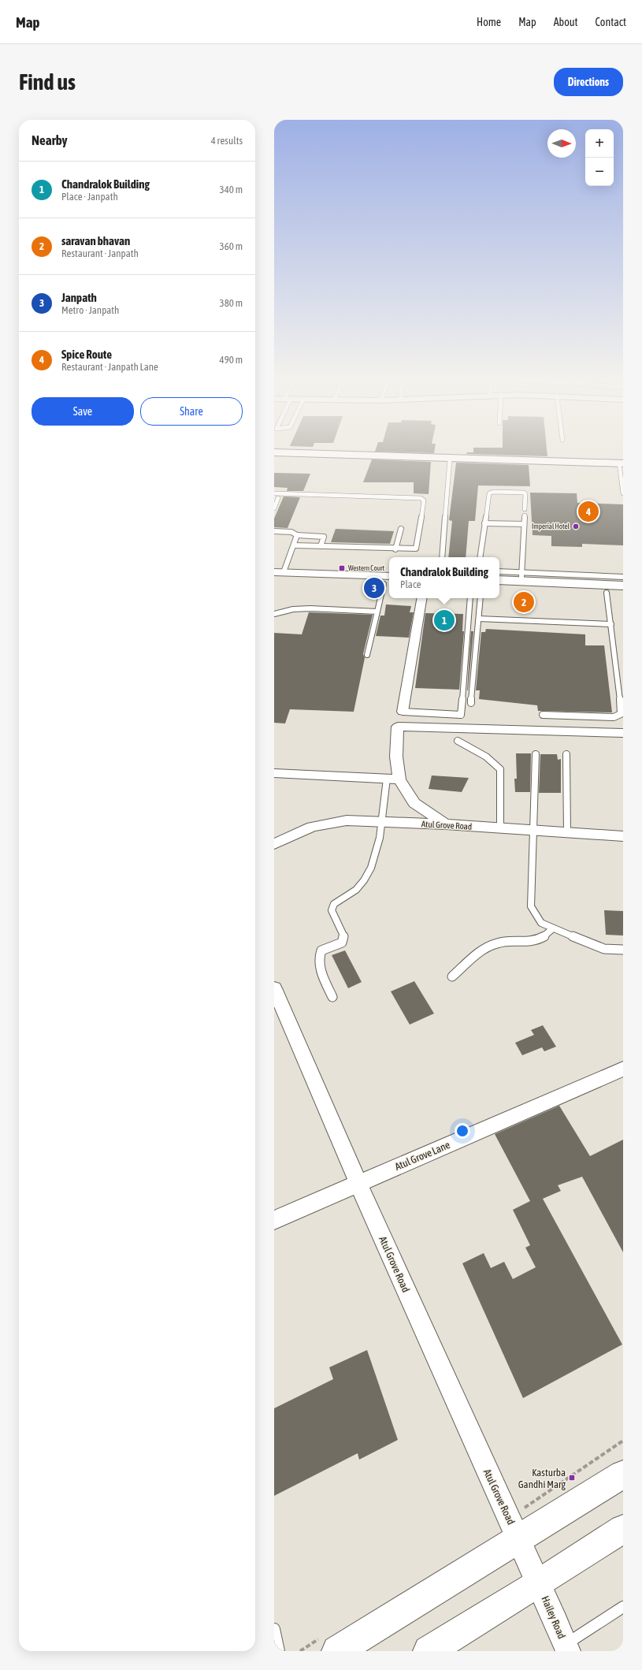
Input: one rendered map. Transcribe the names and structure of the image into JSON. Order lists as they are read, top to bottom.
{
  "streets": {
    "street": ["Atul Grove Road", "Atul Grove Lane", "Hailey Road"]
  },
  "crossings": [
    ["Atul Grove Road", "Atul Grove Lane"],
    ["Atul Grove Road", "Hailey Road"]
  ],
  "places": {
    "other": ["Imperial Hotel"],
    "transit": ["Western Court", "Kasturba Gandhi Marg"]
  },
  "north": "right",
  "page": {
    "header": "Map",
    "nav": [
      "Home",
      "Map",
      "About",
      "Contact"
    ],
    "buttons": [
      "Directions",
      ["Save", "Share"]
    ],
    "title": "Find us",
    "heading": ["Nearby", "4 results"],
    "map_buttons": ["+", "−"],
    "list": [
      {
        "mark": "1",
        "name": "Chandralok Building",
        "note": "Place · Janpath",
        "value": "340 m"
      },
      {
        "mark": "2",
        "name": "saravan bhavan",
        "note": "Restaurant · Janpath",
        "value": "360 m"
      },
      {
        "mark": "3",
        "name": "Janpath",
        "note": "Metro · Janpath",
        "value": "380 m"
      },
      {
        "mark": "4",
        "name": "Spice Route",
        "note": "Restaurant · Janpath Lane",
        "value": "490 m"
      }
    ],
    "pins": [
      "4",
      "3",
      "2",
      "1"
    ],
    "popup": ["Chandralok Building", "Place"]
  }
}
